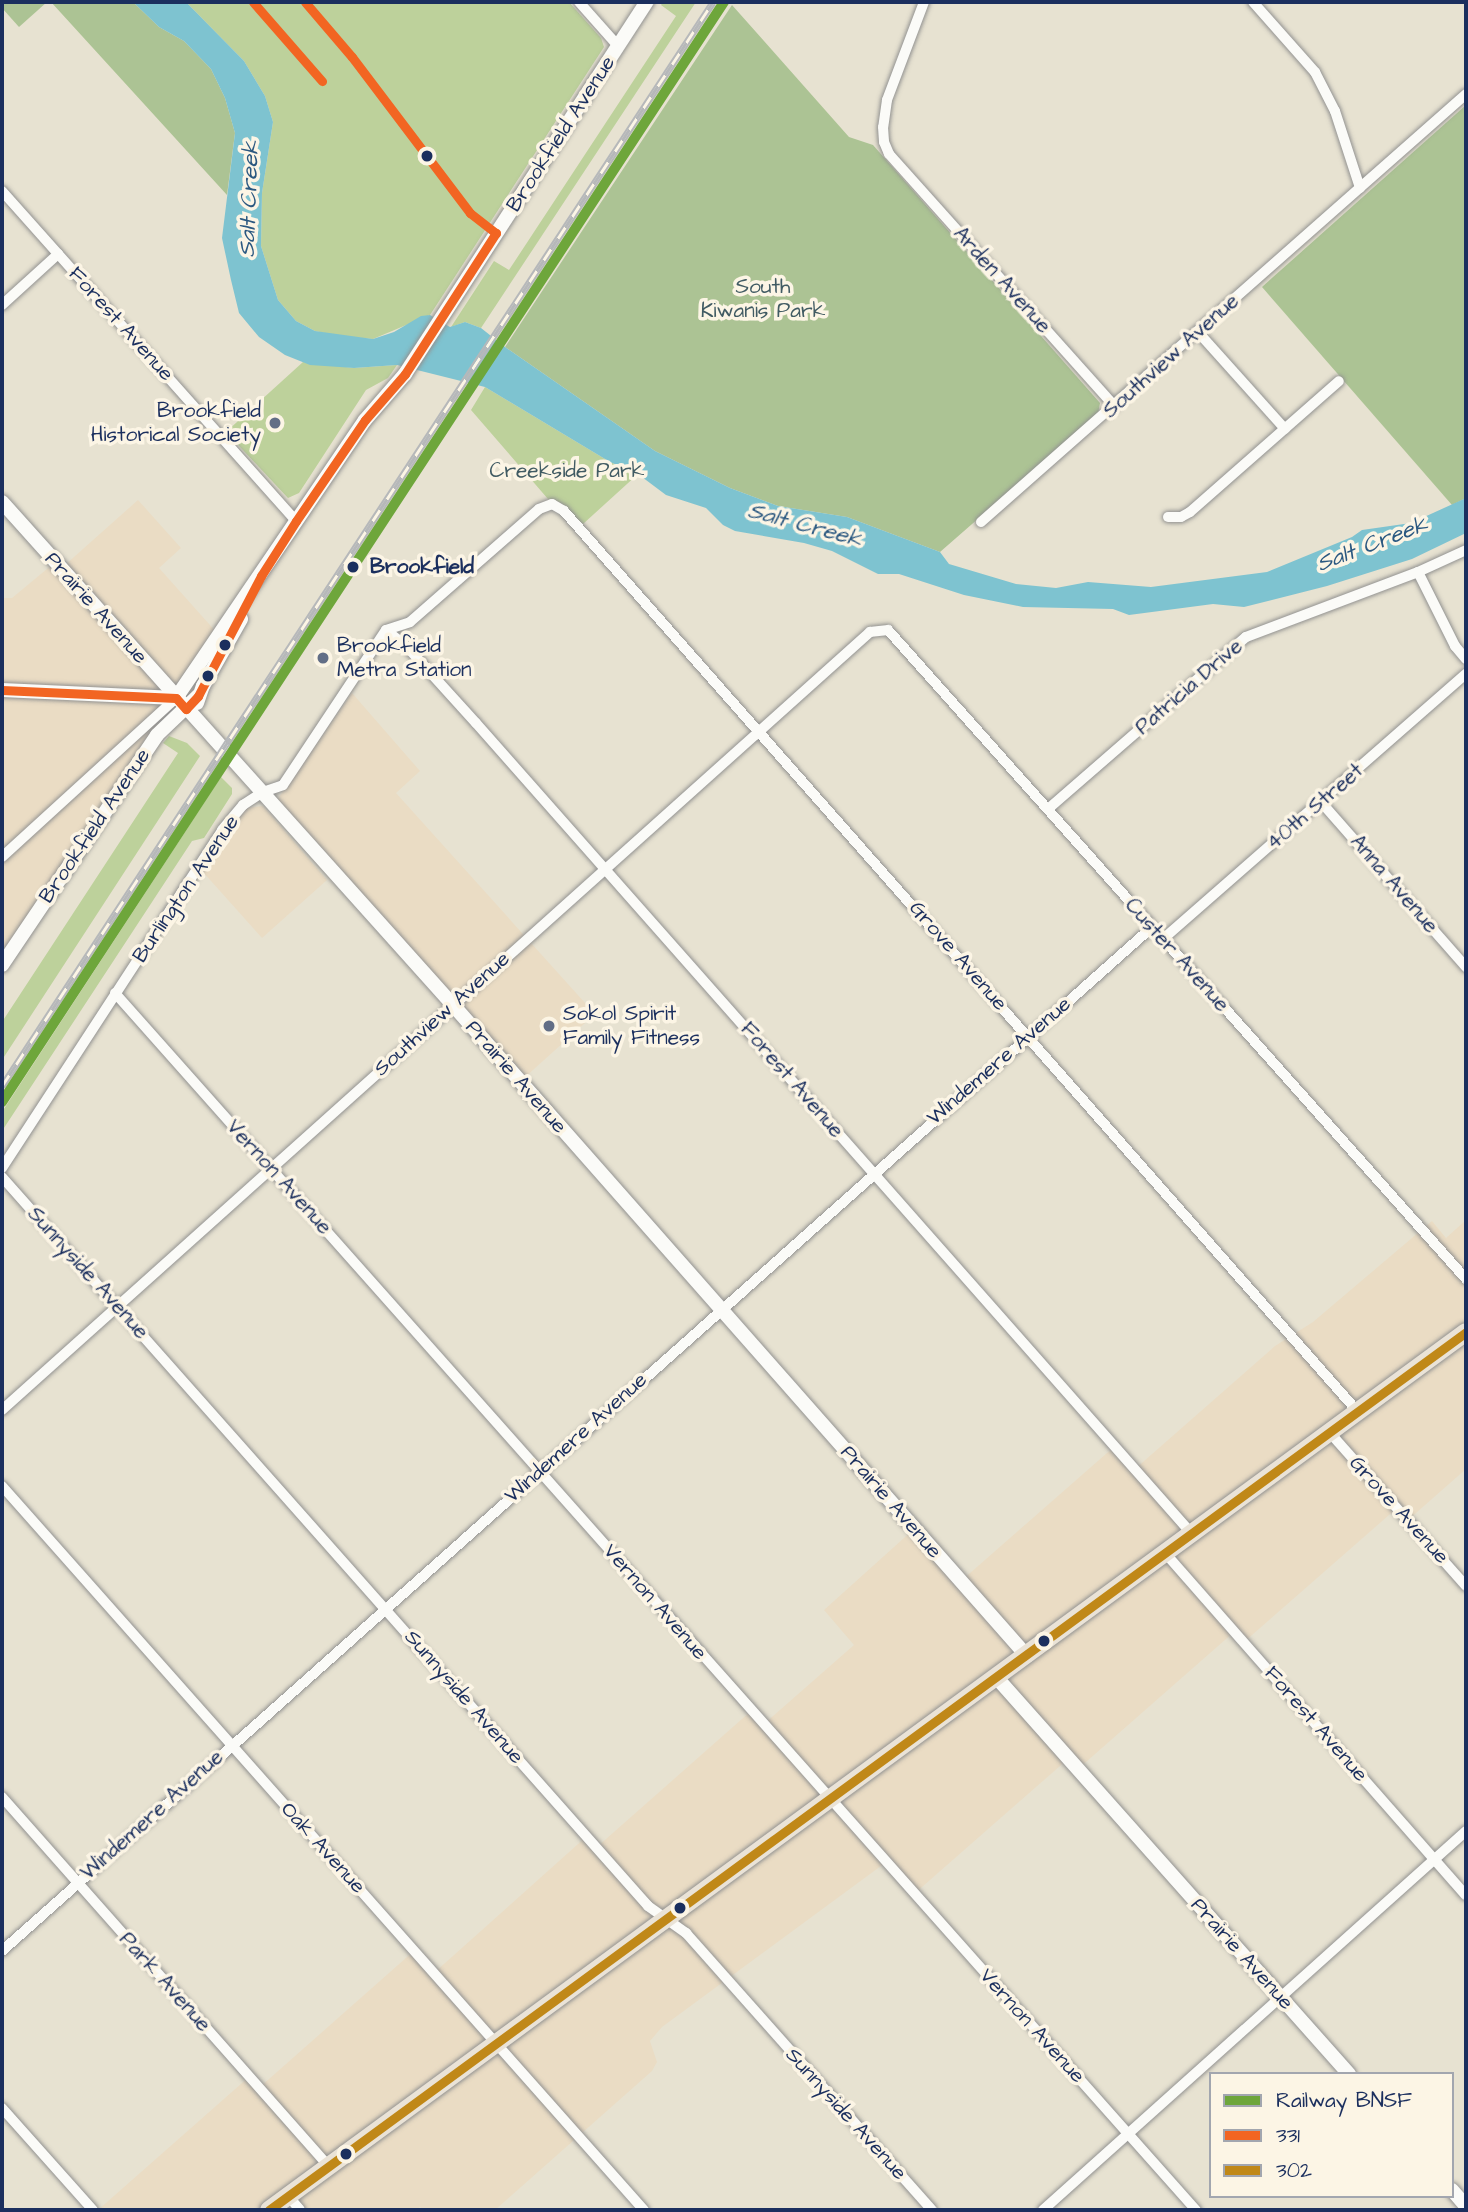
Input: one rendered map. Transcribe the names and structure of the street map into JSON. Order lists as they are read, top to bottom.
{
  "streets": {
    "street": [
      "Brookfield Avenue",
      "Arden Avenue",
      "Forest Avenue",
      "Southview Avenue",
      "Prairie Avenue",
      "Patricia Drive",
      "40th Street",
      "Anna Avenue",
      "Burlington Avenue",
      "Custer Avenue",
      "Grove Avenue",
      "Windemere Avenue",
      "Vernon Avenue",
      "Sunnyside Avenue",
      "Oak Avenue",
      "Park Avenue"
    ]
  },
  "crossings": [
    ["Brookfield Avenue", "Forest Avenue"],
    ["Brookfield Avenue", "Prairie Avenue"],
    ["Arden Avenue", "Southview Avenue"],
    ["Forest Avenue", "Southview Avenue"],
    ["Forest Avenue", "Burlington Avenue"],
    ["Forest Avenue", "Grove Avenue"],
    ["Forest Avenue", "Windemere Avenue"],
    ["Southview Avenue", "Prairie Avenue"],
    ["Southview Avenue", "Custer Avenue"],
    ["Southview Avenue", "Grove Avenue"],
    ["Southview Avenue", "Vernon Avenue"],
    ["Southview Avenue", "Sunnyside Avenue"],
    ["Prairie Avenue", "Burlington Avenue"],
    ["Prairie Avenue", "Windemere Avenue"],
    ["Patricia Drive", "Custer Avenue"],
    ["40th Street", "Anna Avenue"],
    ["40th Street", "Custer Avenue"],
    ["Burlington Avenue", "Grove Avenue"],
    ["Burlington Avenue", "Vernon Avenue"],
    ["Custer Avenue", "Windemere Avenue"],
    ["Grove Avenue", "Windemere Avenue"],
    ["Windemere Avenue", "Vernon Avenue"],
    ["Windemere Avenue", "Sunnyside Avenue"],
    ["Windemere Avenue", "Oak Avenue"],
    ["Windemere Avenue", "Park Avenue"]
  ],
  "water": ["Salt Creek"],
  "parks": ["South Kiwanis Park", "Creekside Park"],
  "places": [
    "Brookfield Historical Society",
    "Brookfield",
    "Brookfield Metra Station",
    "Sokol Spirit Family Fitness"
  ],
  "lines": ["rail line BNSF", "transit line 331", "transit line 302"],
  "legend": ["Railway BNSF", "331", "302"]
}
